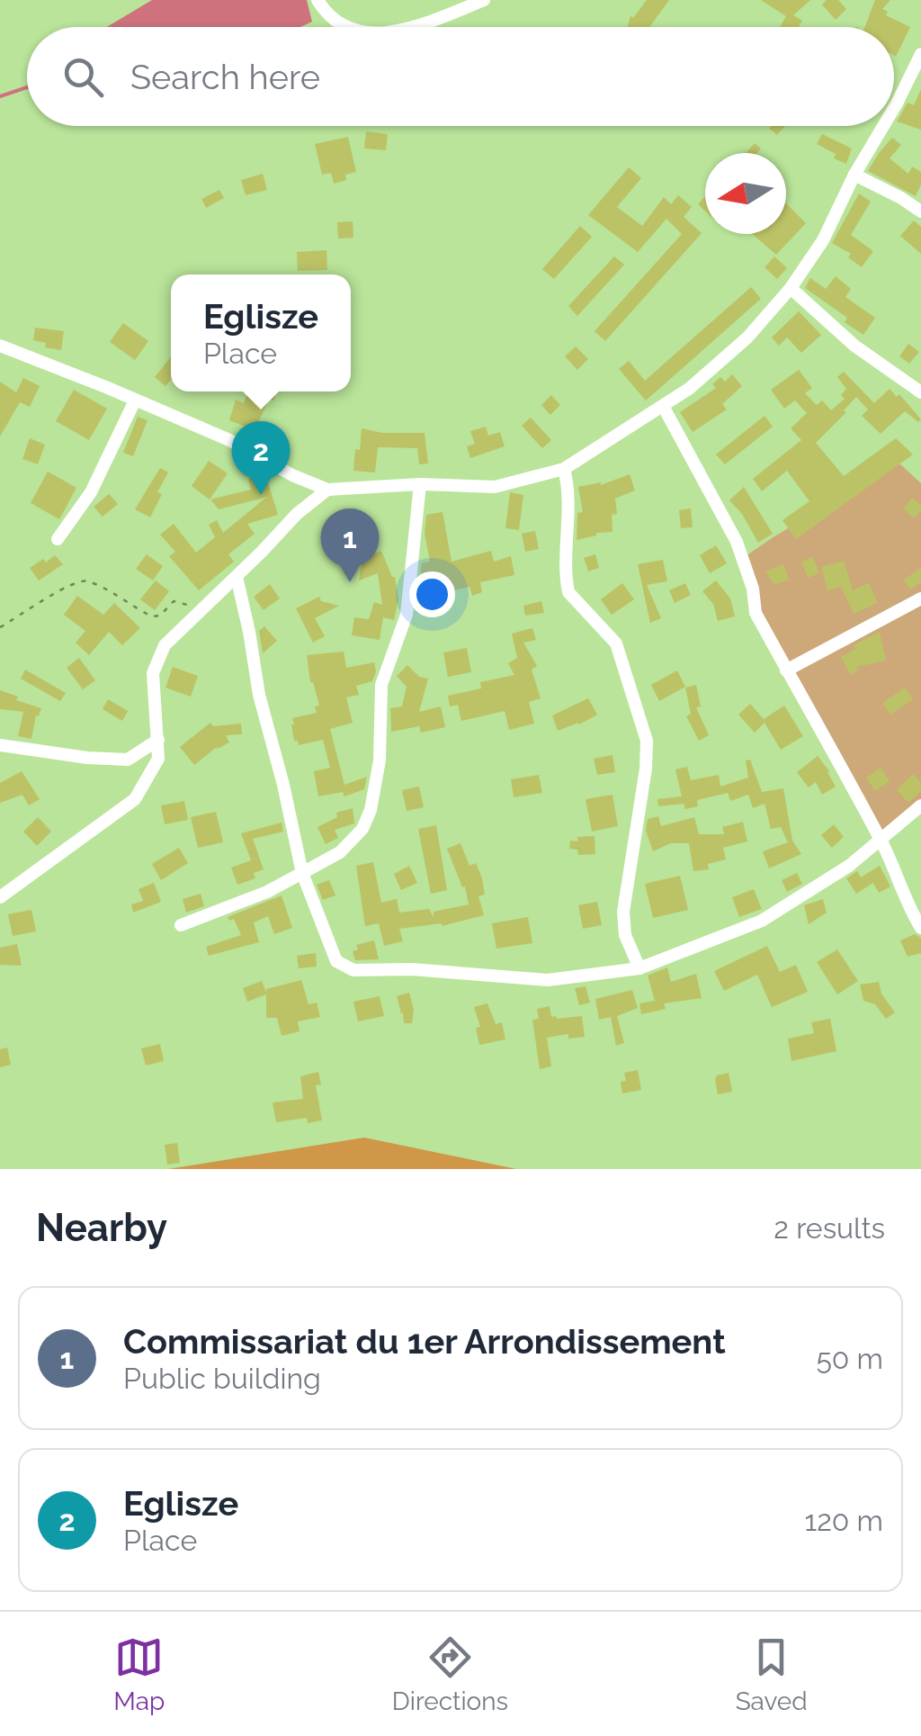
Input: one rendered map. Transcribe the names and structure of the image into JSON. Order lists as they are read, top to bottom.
{
  "north": "left",
  "page": {
    "search": "Search here",
    "popup": ["Eglisze", "Place"],
    "pins": ["2", "1"],
    "heading": ["Nearby", "2 results"],
    "list": [
      {
        "mark": "1",
        "name": "Commissariat du 1er Arrondissement",
        "note": "Public building",
        "value": "50 m"
      },
      {
        "mark": "2",
        "name": "Eglisze",
        "note": "Place",
        "value": "120 m"
      }
    ],
    "nav": ["Map", "Directions", "Saved"]
  }
}
